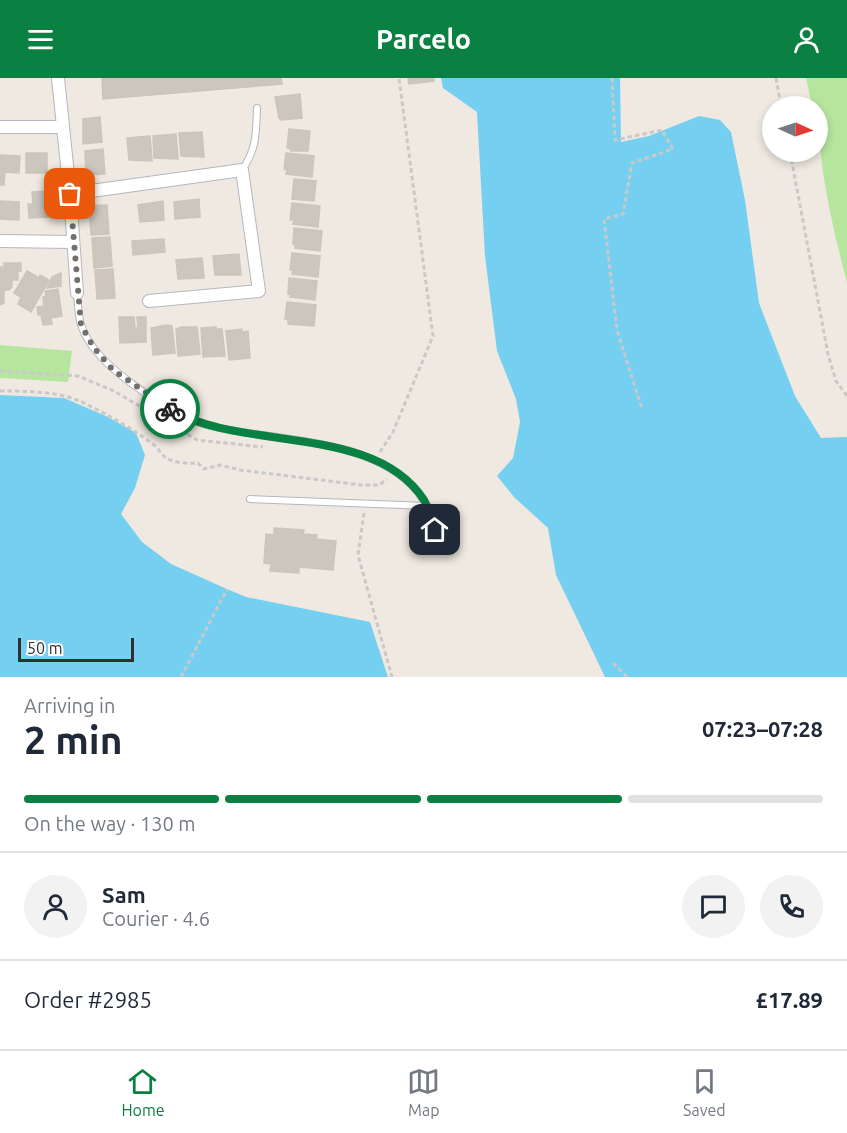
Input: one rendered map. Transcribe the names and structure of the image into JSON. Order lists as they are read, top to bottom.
{
  "scale_bar": "50 m",
  "north": "right",
  "page": {
    "header": "Parcelo",
    "scale": "50 m",
    "heading": ["2 min", "Arriving in", "07:23–07:28"],
    "panel": [
      "Sam",
      "Courier · 4.6",
      "Order #2985",
      "£17.89"
    ],
    "bar": "On the way · 130 m",
    "tabs": ["Home", "Map", "Saved"]
  }
}
